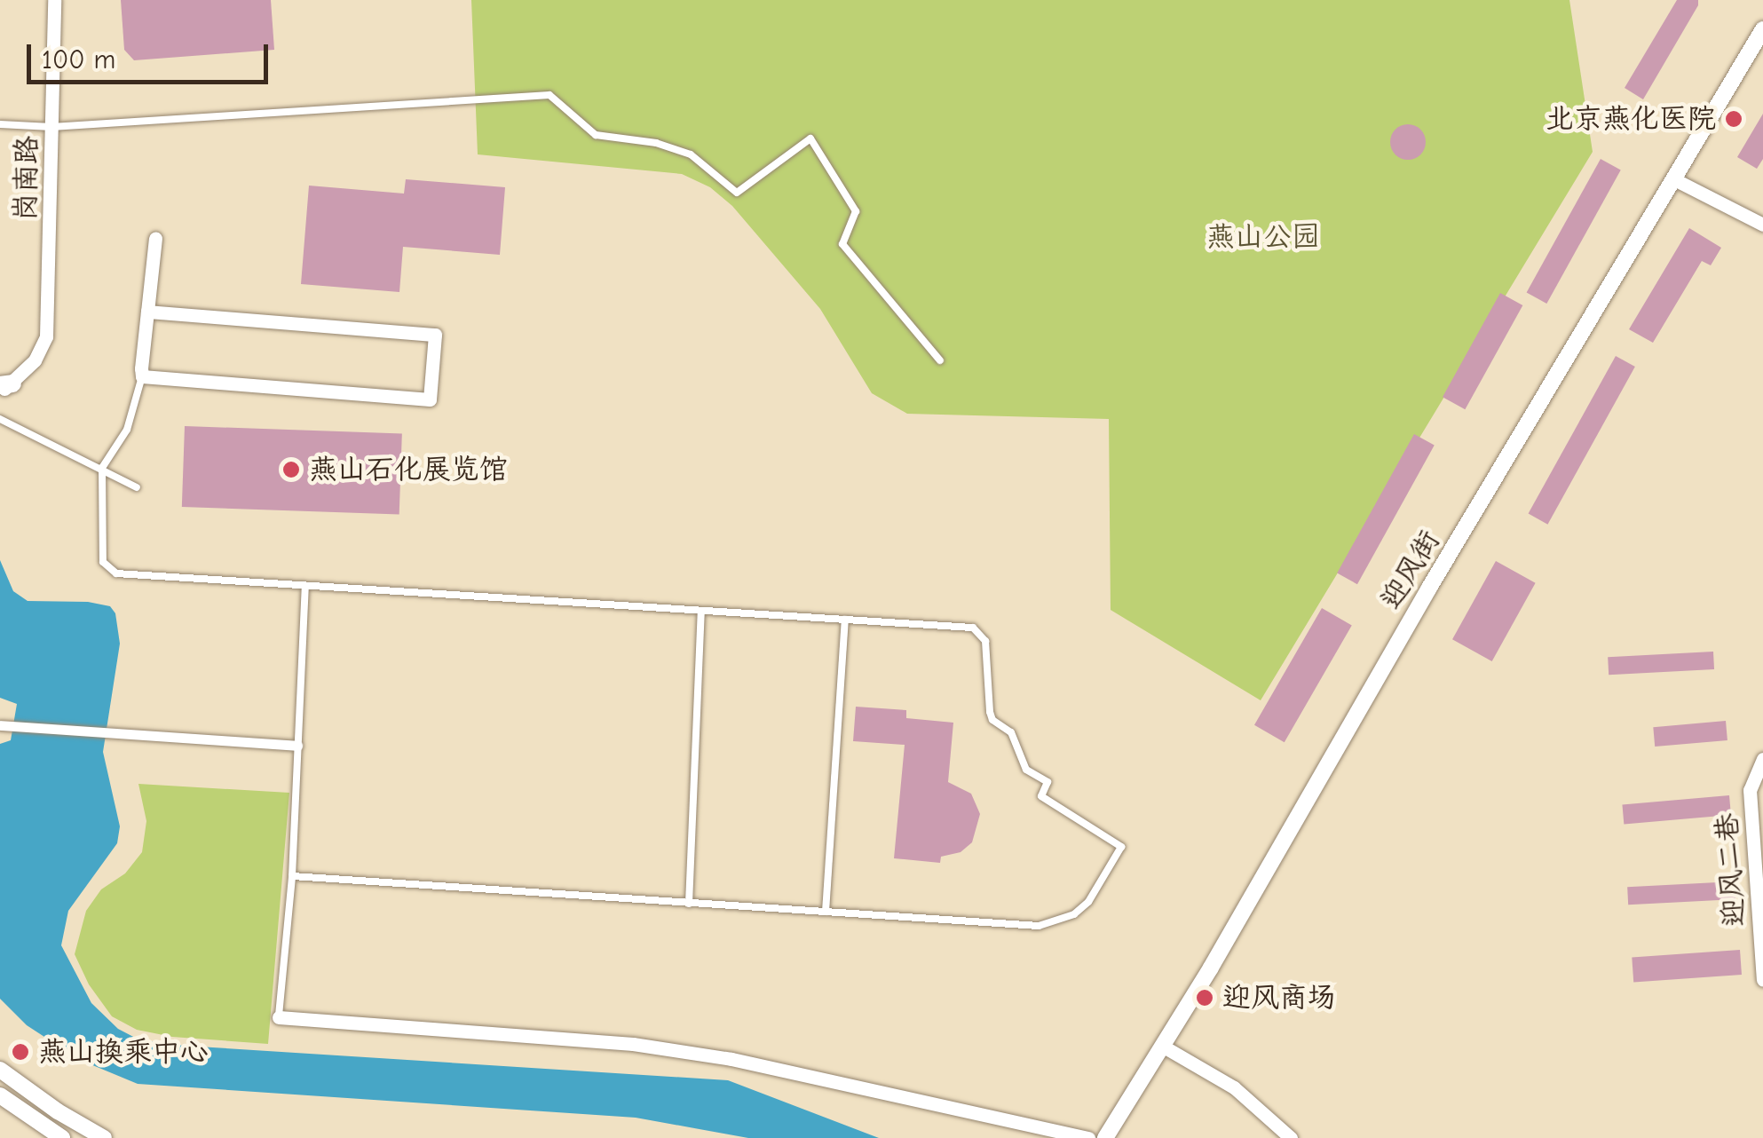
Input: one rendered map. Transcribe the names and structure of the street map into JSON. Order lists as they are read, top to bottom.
{
  "streets": {
    "street": ["岗南路", "迎风街", "迎风二巷"]
  },
  "parks": ["燕山公园"],
  "places": [
    "北京燕化医院",
    "燕山石化展览馆",
    "迎风商场",
    "燕山换乘中心"
  ],
  "scale_bar": "100 m"
}
